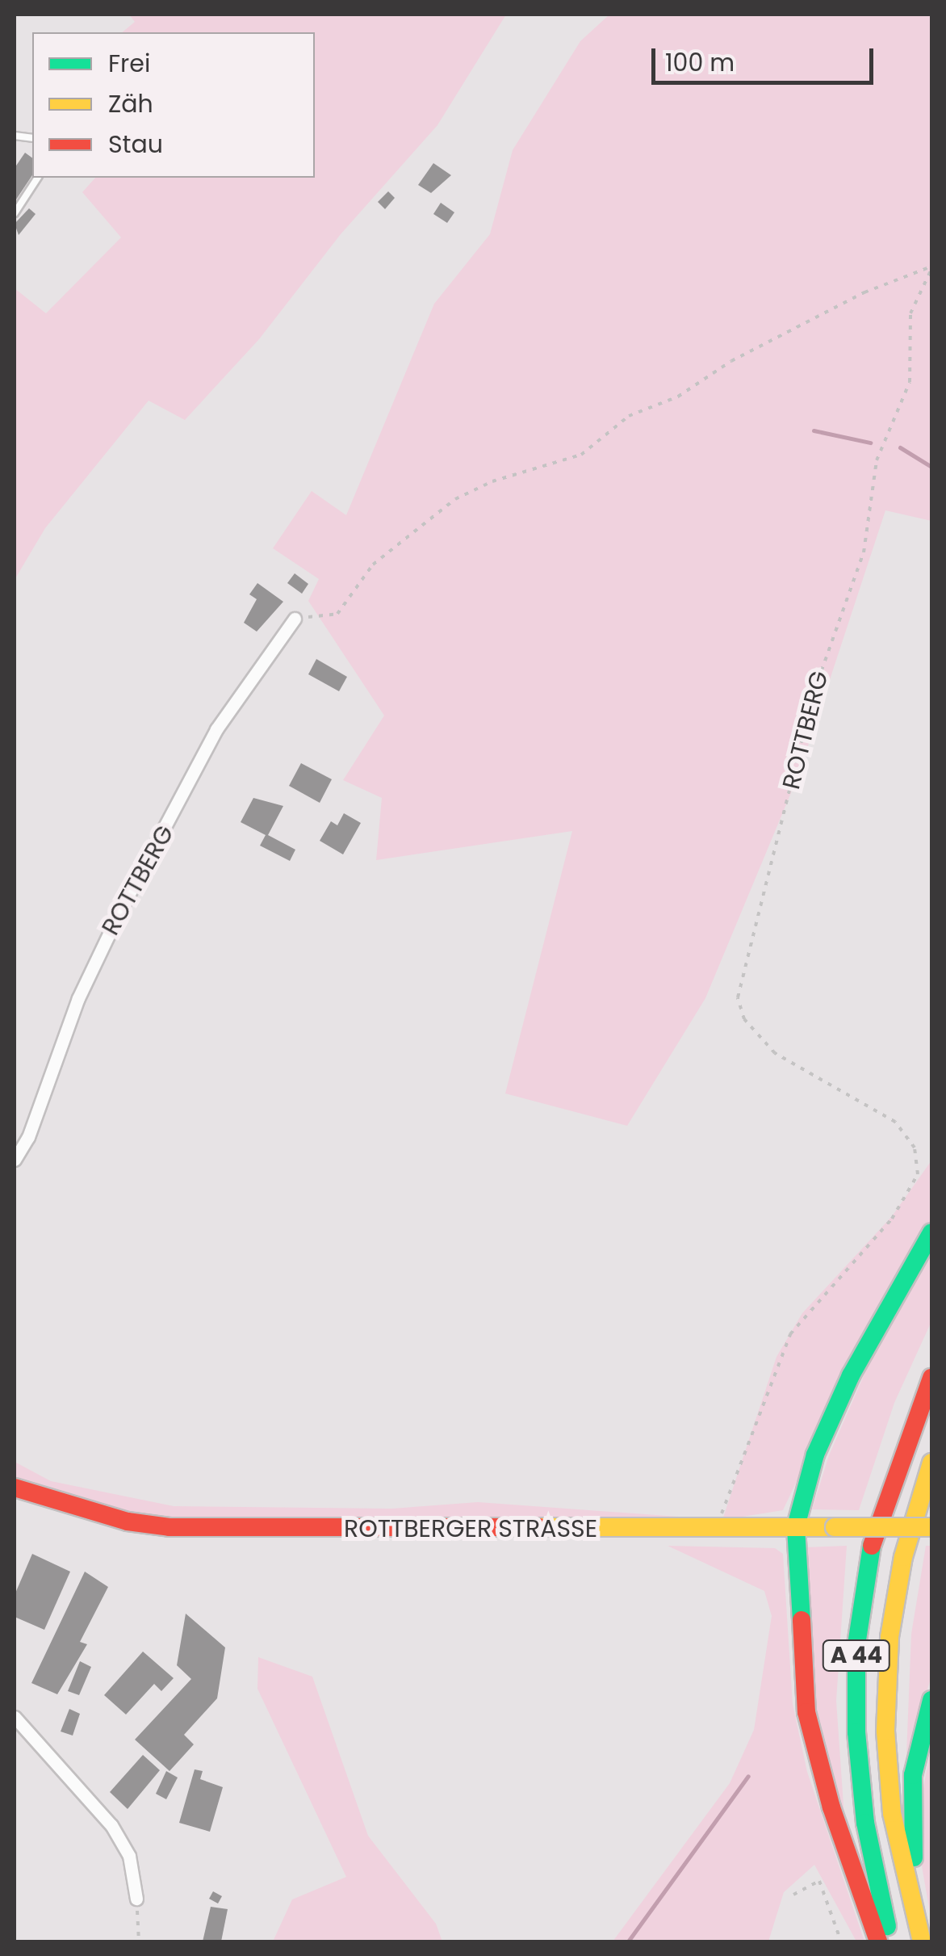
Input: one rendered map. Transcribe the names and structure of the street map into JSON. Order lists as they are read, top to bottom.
{
  "streets": {
    "main road": ["ROTTBERGER STRASSE", "A 44"],
    "street": ["ROTTBERG"]
  },
  "crossings": [
    ["ROTTBERG", "ROTTBERGER STRASSE"]
  ],
  "legend": ["Frei", "Zäh", "Stau"],
  "scale_bar": "100 m"
}
